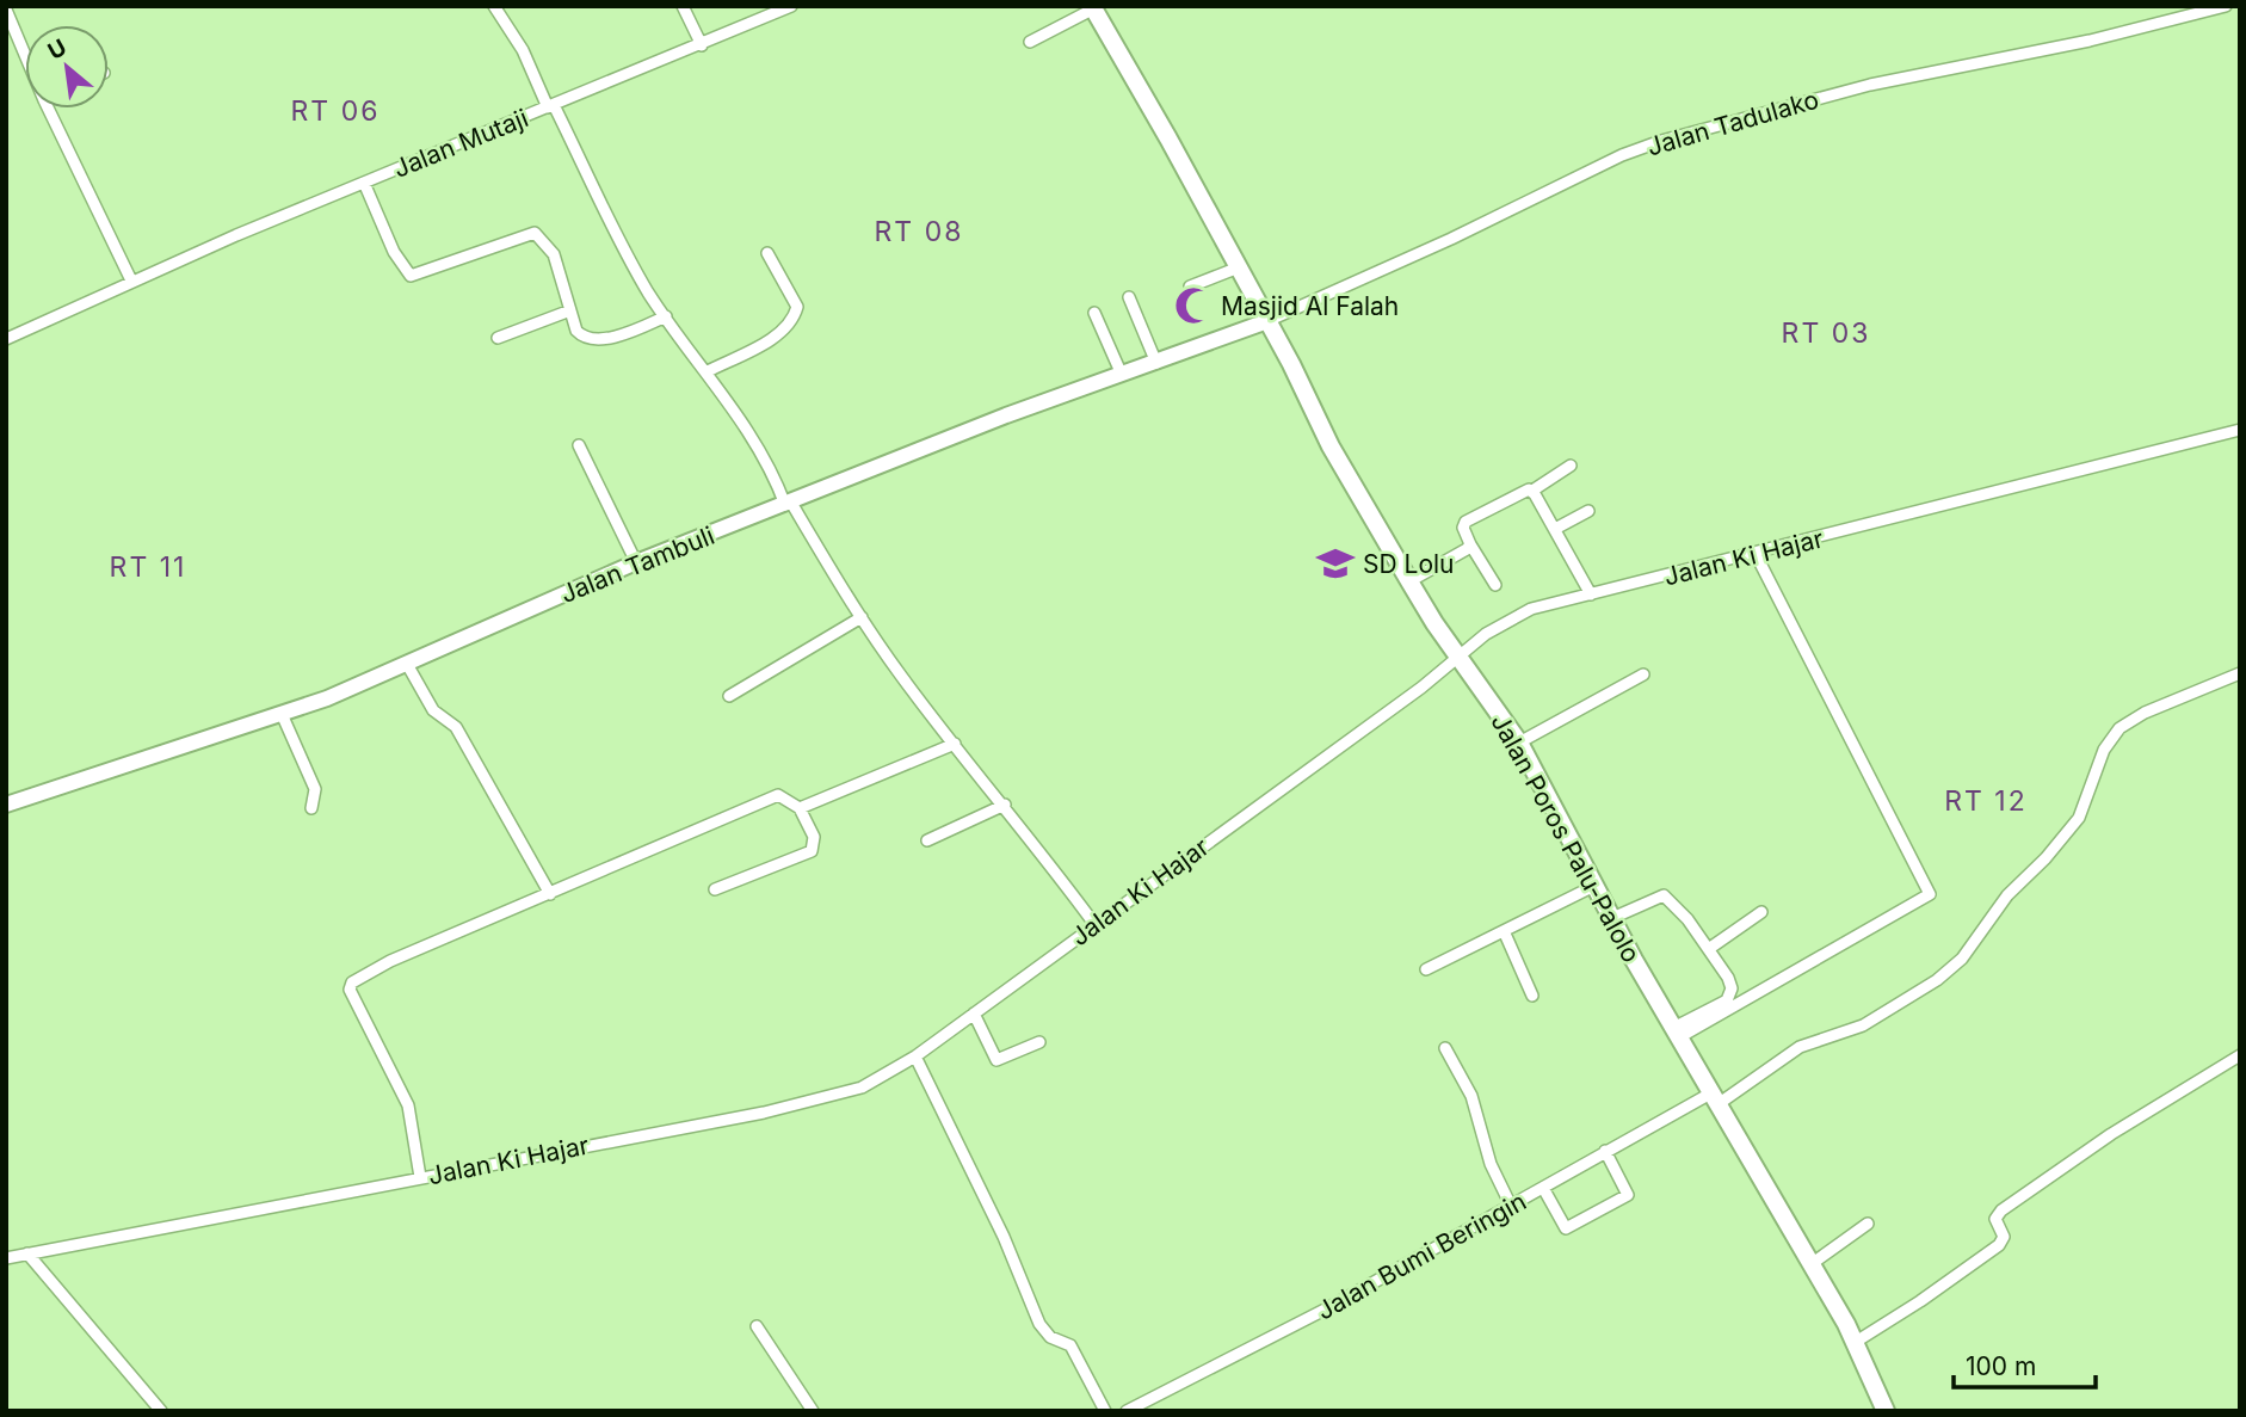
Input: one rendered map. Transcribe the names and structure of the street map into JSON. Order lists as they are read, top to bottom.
{
  "streets": {
    "main road": ["Jalan Poros Palu-Palolo"],
    "street": [
      "Jalan Tadulako",
      "Jalan Mutaji",
      "Jalan Ki Hajar",
      "Jalan Tambuli",
      "Jalan Bumi Beringin"
    ]
  },
  "crossings": [
    ["Jalan Tadulako", "Jalan Tambuli"],
    ["Jalan Tadulako", "Jalan Poros Palu-Palolo"],
    ["Jalan Ki Hajar", "Jalan Poros Palu-Palolo"],
    ["Jalan Tambuli", "Jalan Poros Palu-Palolo"],
    ["Jalan Poros Palu-Palolo", "Jalan Bumi Beringin"]
  ],
  "districts": [
    "RT 06",
    "RT 08",
    "RT 03",
    "RT 11",
    "RT 12"
  ],
  "places": {
    "mosque": ["Masjid Al Falah"],
    "school or university": ["SD Lolu"]
  },
  "scale_bar": "100 m",
  "north": "top left"
}
